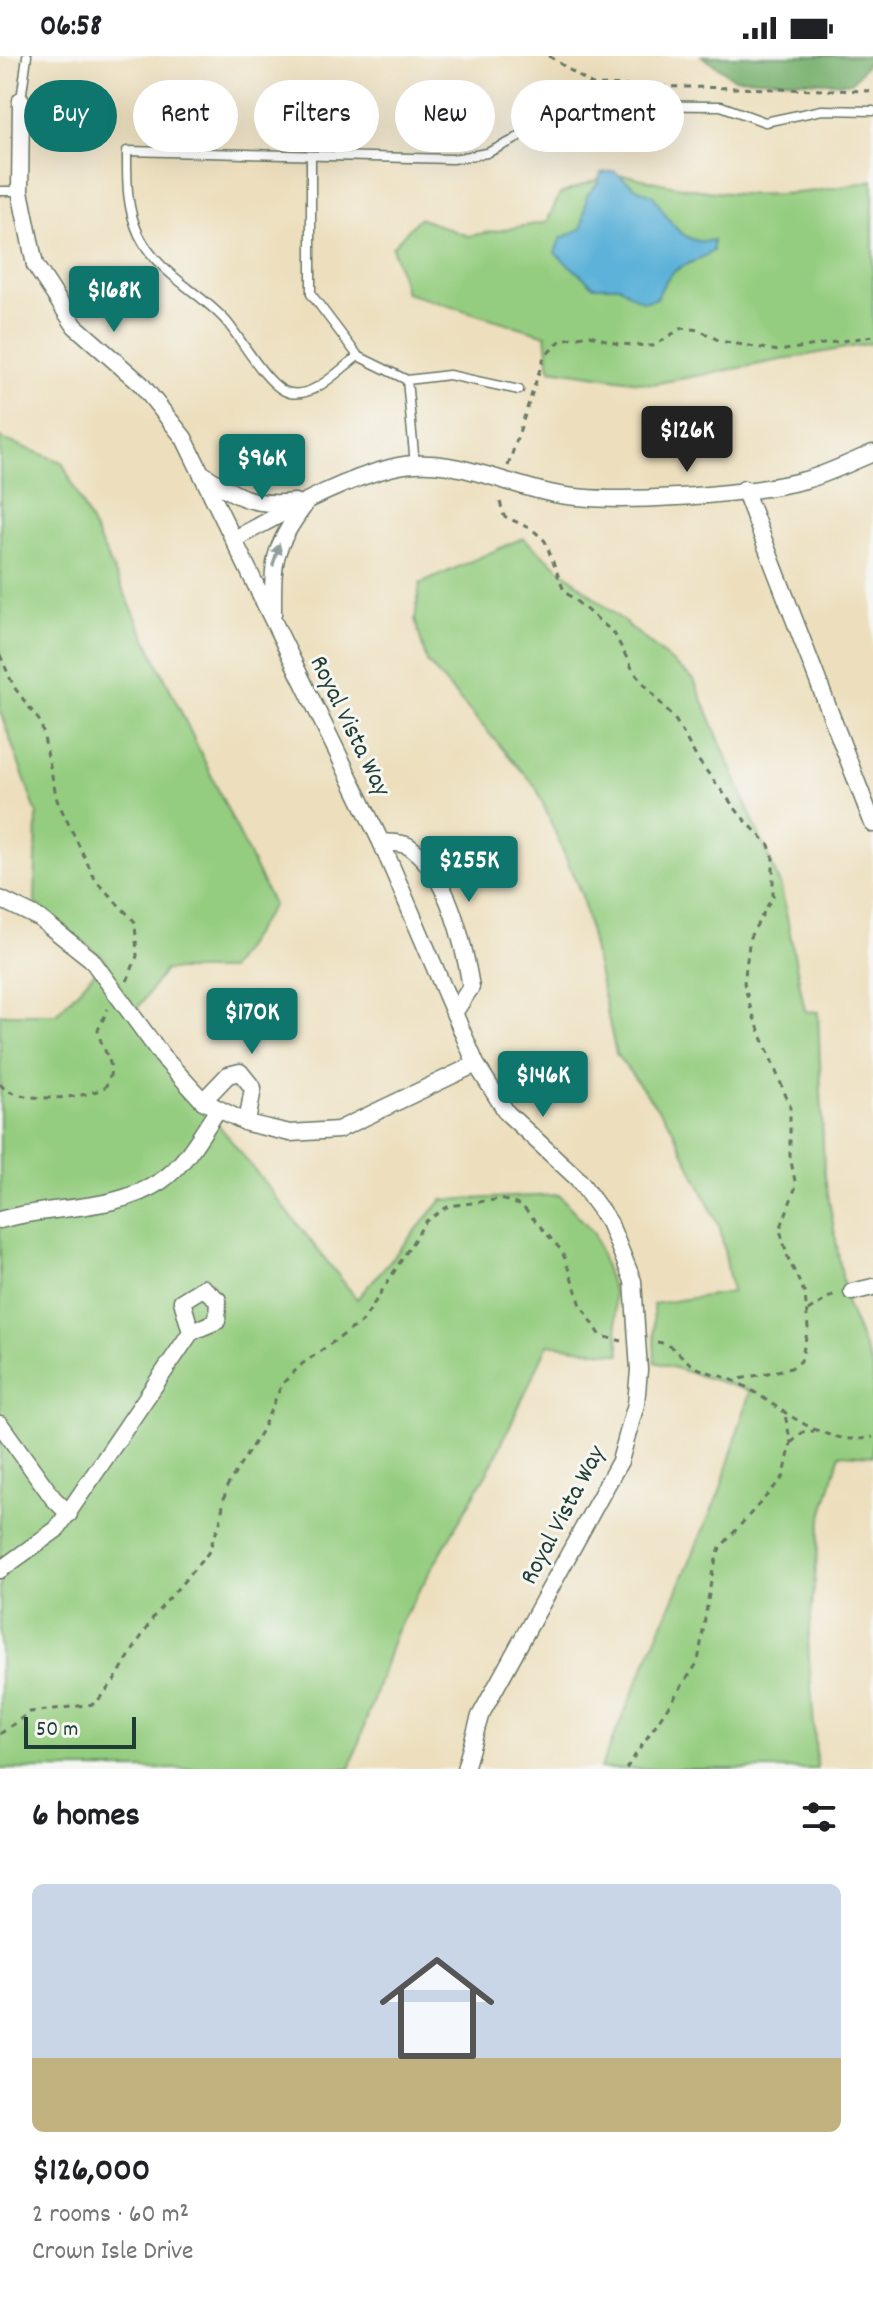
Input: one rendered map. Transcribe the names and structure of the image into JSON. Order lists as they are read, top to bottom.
{
  "streets": {
    "street": ["Royal Vista Way"]
  },
  "scale_bar": "50 m",
  "page": {
    "status": "06:58",
    "chip": [
      "Buy",
      "Rent",
      "Filters",
      "New",
      "Apartment"
    ],
    "price": [
      "$168K",
      "$126K",
      "$96K",
      "$255K",
      "$170K",
      "$146K"
    ],
    "scale": "50 m",
    "heading": "6 homes",
    "list": [
      {
        "name": "$126,000",
        "note": "2 rooms · 60 m² · Crown Isle Drive"
      }
    ]
  }
}
